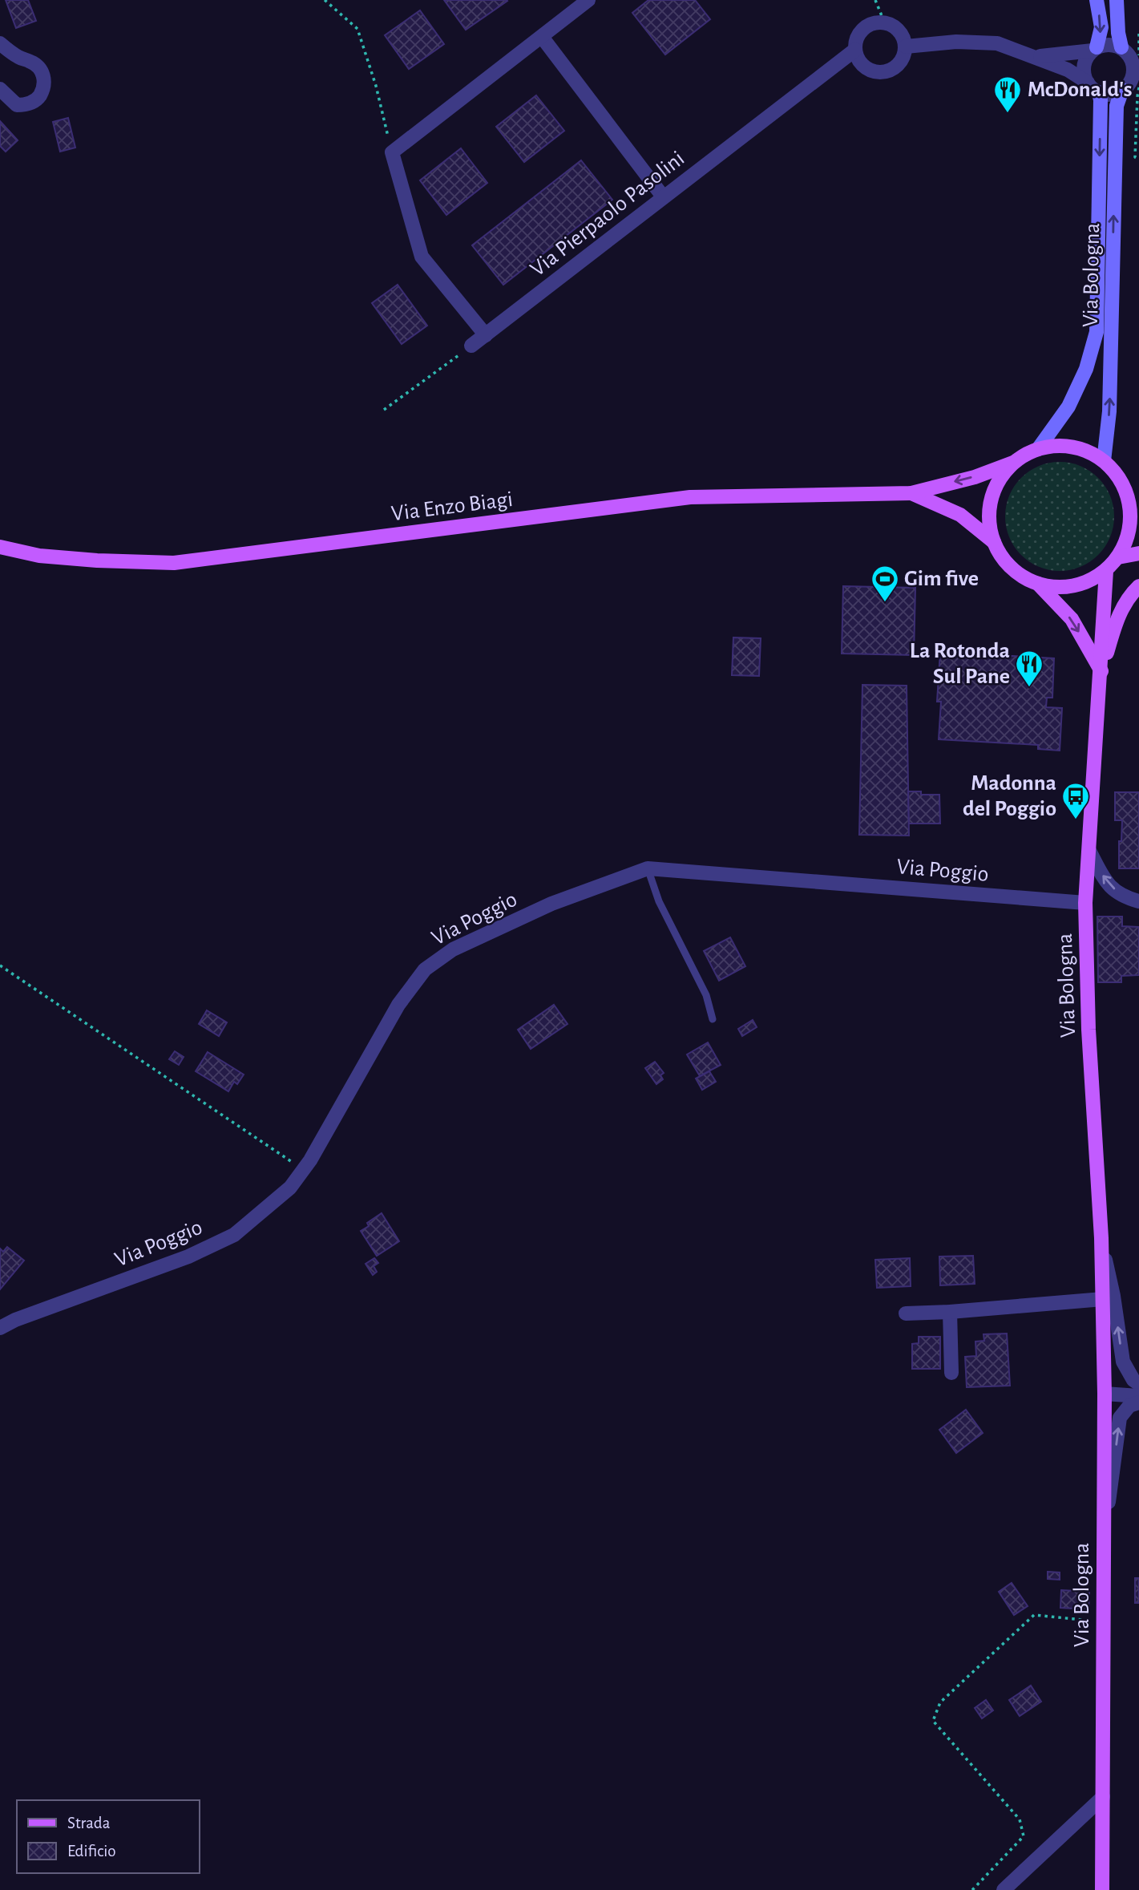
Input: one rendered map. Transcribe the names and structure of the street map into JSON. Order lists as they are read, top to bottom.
{
  "streets": {
    "main road": ["Via Bologna", "Via Enzo Biagi"],
    "street": ["Via Pierpaolo Pasolini", "Via Poggio"]
  },
  "crossings": [
    ["Via Bologna", "Via Enzo Biagi"],
    ["Via Bologna", "Via Poggio"]
  ],
  "places": {
    "restaurant": ["McDonald's", "La Rotonda Sul Pane"],
    "sports": ["Gim five"],
    "bus stop": ["Madonna del Poggio"]
  },
  "legend": ["Strada", "Edificio"]
}
